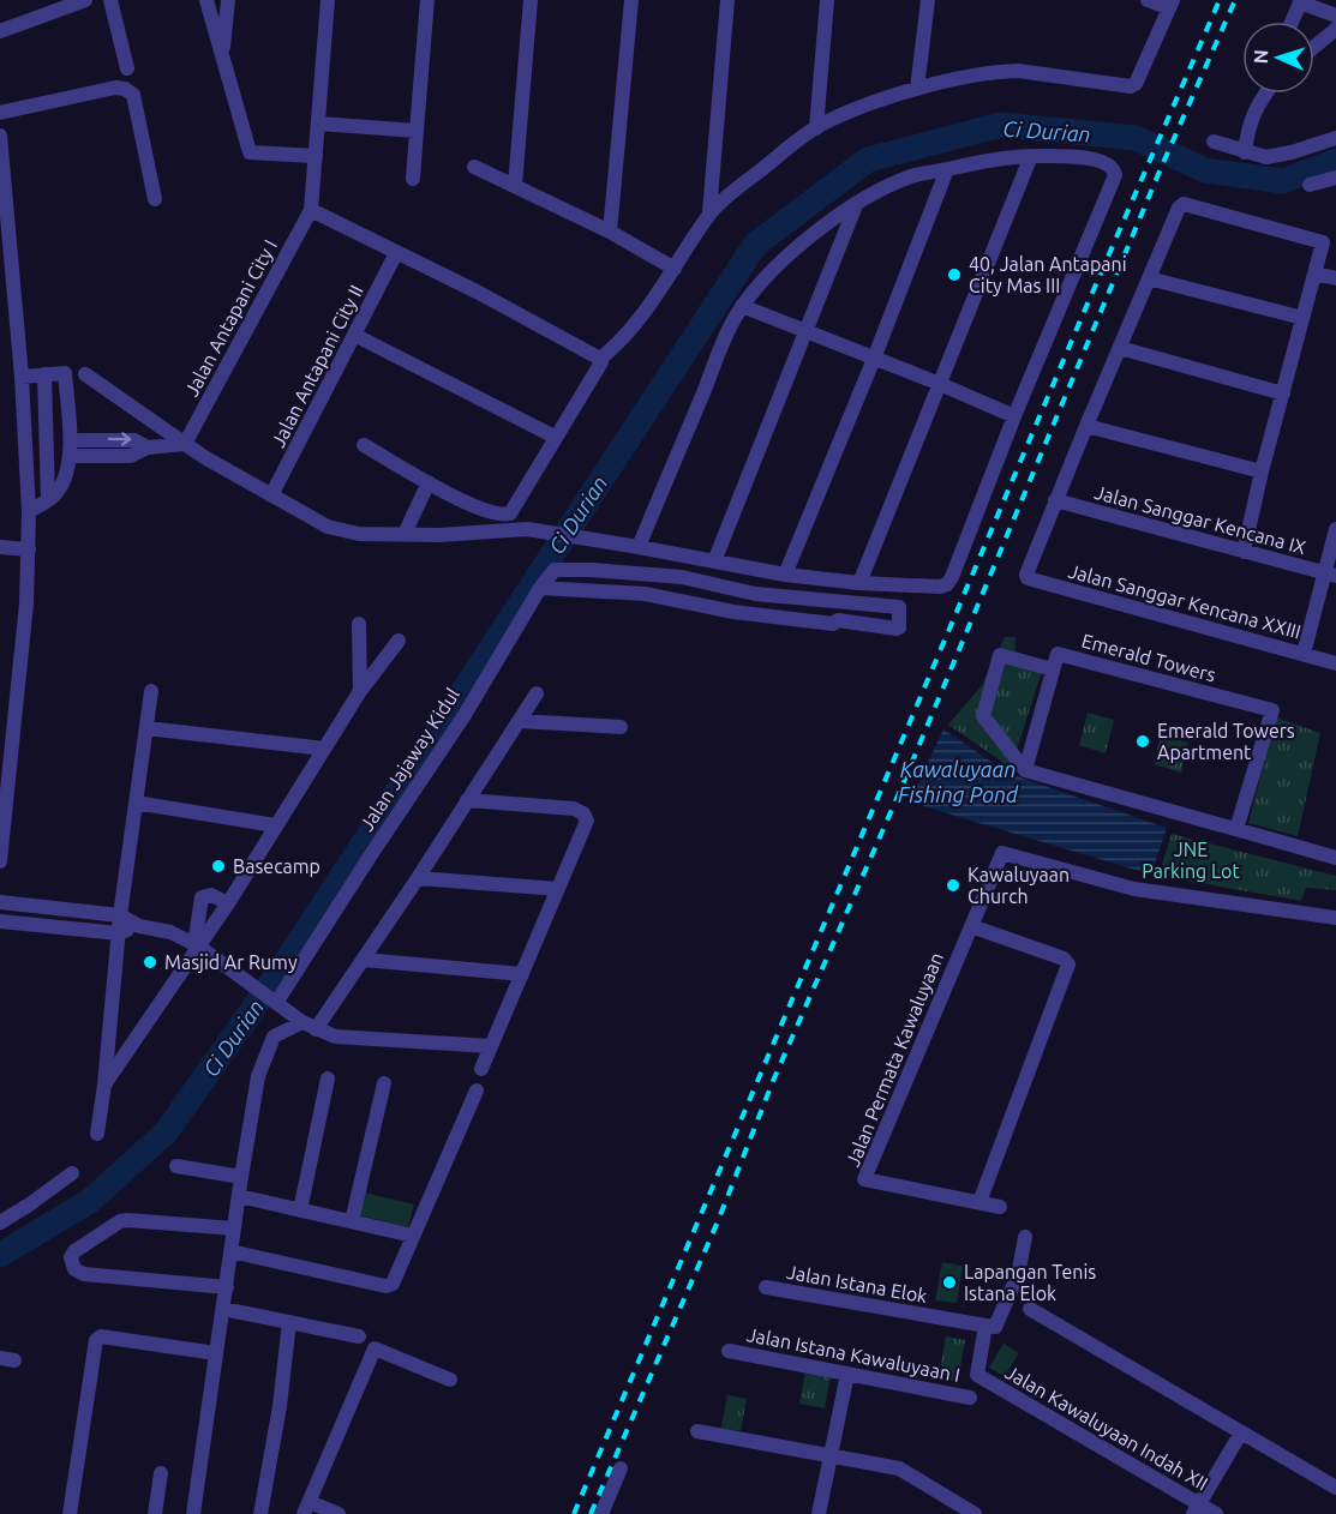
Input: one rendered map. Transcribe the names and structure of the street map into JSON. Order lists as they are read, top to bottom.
{
  "streets": {
    "street": [
      "Jalan Antapani City I",
      "Jalan Antapani City II",
      "Jalan Sanggar Kencana IX",
      "Jalan Sanggar Kencana XXIII",
      "Emerald Towers",
      "Jalan Jajaway Kidul",
      "Jalan Permata Kawaluyaan",
      "Jalan Istana Elok",
      "Jalan Istana Kawaluyaan I",
      "Jalan Kawaluyaan Indah XII"
    ]
  },
  "crossings": [
    ["Jalan Sanggar Kencana IX", "Jalan Sanggar Kencana XXIII"],
    ["Jalan Istana Elok", "Jalan Kawaluyaan Indah XII"]
  ],
  "water": ["Ci Durian", "Kawaluyaan Fishing Pond"],
  "parks": ["JNE Parking Lot"],
  "places": [
    "40, Jalan Antapani City Mas III",
    "Emerald Towers Apartment",
    "Basecamp",
    "Kawaluyaan Church",
    "Masjid Ar Rumy",
    "Lapangan Tenis Istana Elok"
  ],
  "north": "left"
}
